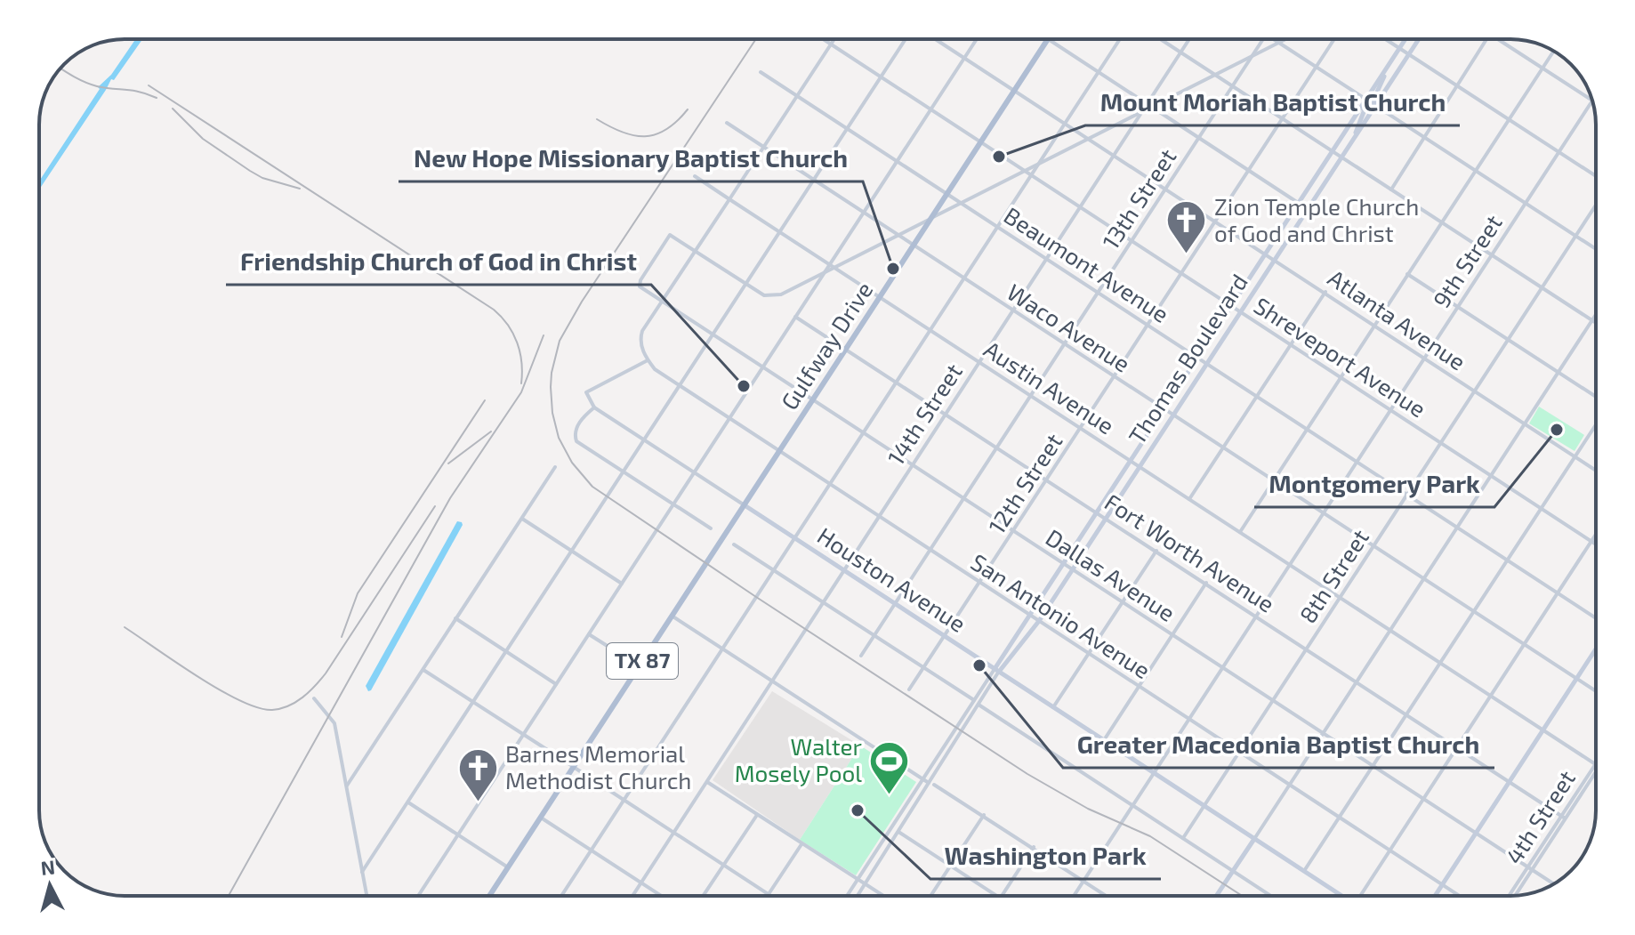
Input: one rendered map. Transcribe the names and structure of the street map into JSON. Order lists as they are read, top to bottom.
{
  "streets": {
    "main road": [
      "Gulfway Drive",
      "Thomas Boulevard",
      "Houston Avenue",
      "TX 87"
    ],
    "street": [
      "13th Street",
      "9th Street",
      "Beaumont Avenue",
      "Atlanta Avenue",
      "Waco Avenue",
      "Shreveport Avenue",
      "Austin Avenue",
      "14th Street",
      "12th Street",
      "Fort Worth Avenue",
      "Dallas Avenue",
      "8th Street",
      "San Antonio Avenue",
      "4th Street"
    ]
  },
  "crossings": [
    ["13th Street", "Beaumont Avenue"],
    ["13th Street", "Atlanta Avenue"],
    ["13th Street", "Waco Avenue"],
    ["13th Street", "Shreveport Avenue"],
    ["13th Street", "Austin Avenue"],
    ["13th Street", "Fort Worth Avenue"],
    ["13th Street", "Dallas Avenue"],
    ["13th Street", "Houston Avenue"],
    ["13th Street", "San Antonio Avenue"],
    ["9th Street", "Beaumont Avenue"],
    ["9th Street", "Atlanta Avenue"],
    ["9th Street", "Waco Avenue"],
    ["9th Street", "Shreveport Avenue"],
    ["9th Street", "Austin Avenue"],
    ["9th Street", "Fort Worth Avenue"],
    ["9th Street", "Dallas Avenue"],
    ["9th Street", "Houston Avenue"],
    ["9th Street", "San Antonio Avenue"],
    ["Beaumont Avenue", "Gulfway Drive"],
    ["Beaumont Avenue", "Thomas Boulevard"],
    ["Beaumont Avenue", "14th Street"],
    ["Beaumont Avenue", "12th Street"],
    ["Beaumont Avenue", "8th Street"],
    ["Atlanta Avenue", "Gulfway Drive"],
    ["Atlanta Avenue", "Thomas Boulevard"],
    ["Atlanta Avenue", "14th Street"],
    ["Atlanta Avenue", "12th Street"],
    ["Atlanta Avenue", "8th Street"],
    ["Waco Avenue", "Gulfway Drive"],
    ["Waco Avenue", "Thomas Boulevard"],
    ["Waco Avenue", "14th Street"],
    ["Waco Avenue", "12th Street"],
    ["Waco Avenue", "8th Street"],
    ["Gulfway Drive", "Shreveport Avenue"],
    ["Gulfway Drive", "Austin Avenue"],
    ["Gulfway Drive", "Fort Worth Avenue"],
    ["Gulfway Drive", "Dallas Avenue"],
    ["Gulfway Drive", "Houston Avenue"],
    ["Gulfway Drive", "San Antonio Avenue"],
    ["Gulfway Drive", "TX 87"],
    ["Shreveport Avenue", "Thomas Boulevard"],
    ["Shreveport Avenue", "14th Street"],
    ["Shreveport Avenue", "12th Street"],
    ["Shreveport Avenue", "8th Street"],
    ["Thomas Boulevard", "Austin Avenue"],
    ["Thomas Boulevard", "Fort Worth Avenue"],
    ["Thomas Boulevard", "Dallas Avenue"],
    ["Thomas Boulevard", "Houston Avenue"],
    ["Thomas Boulevard", "San Antonio Avenue"],
    ["Austin Avenue", "14th Street"],
    ["Austin Avenue", "12th Street"],
    ["Austin Avenue", "8th Street"],
    ["14th Street", "Fort Worth Avenue"],
    ["14th Street", "Dallas Avenue"],
    ["14th Street", "Houston Avenue"],
    ["14th Street", "San Antonio Avenue"],
    ["12th Street", "Fort Worth Avenue"],
    ["12th Street", "Dallas Avenue"],
    ["12th Street", "Houston Avenue"],
    ["12th Street", "San Antonio Avenue"],
    ["Fort Worth Avenue", "8th Street"],
    ["Fort Worth Avenue", "4th Street"],
    ["Dallas Avenue", "8th Street"],
    ["Dallas Avenue", "San Antonio Avenue"],
    ["Dallas Avenue", "4th Street"],
    ["8th Street", "Houston Avenue"],
    ["8th Street", "San Antonio Avenue"],
    ["Houston Avenue", "San Antonio Avenue"],
    ["Houston Avenue", "TX 87"]
  ],
  "places": {
    "other": [
      "Mount Moriah Baptist Church",
      "New Hope Missionary Baptist Church",
      "Friendship Church of God in Christ",
      "Montgomery Park",
      "Greater Macedonia Baptist Church",
      "Washington Park"
    ],
    "church": ["Zion Temple Church of God and Christ", "Barnes Memorial Methodist Church"],
    "sports": ["Walter Mosely Pool"]
  },
  "north": "top"
}
